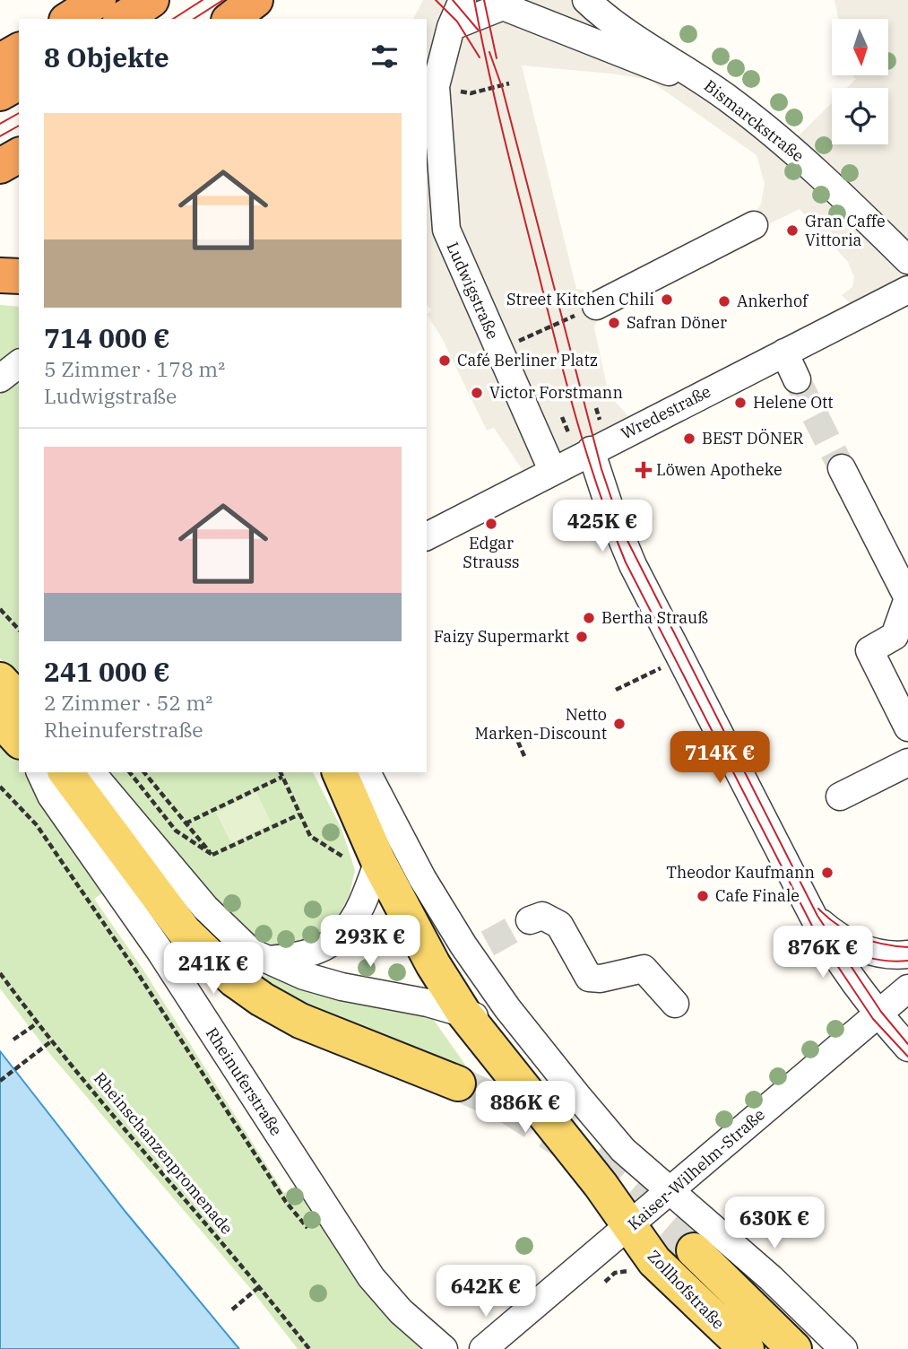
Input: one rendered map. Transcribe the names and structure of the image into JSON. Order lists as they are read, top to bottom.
{
  "streets": {
    "main road": ["Zollhofstraße"],
    "street": [
      "Bismarckstraße",
      "Ludwigstraße",
      "Wredestraße",
      "Rheinuferstraße",
      "Kaiser-Wilhelm-Straße"
    ],
    "path": ["Rheinschanzenpromenade"]
  },
  "crossings": [
    ["Ludwigstraße", "Wredestraße"],
    ["Kaiser-Wilhelm-Straße", "Zollhofstraße"]
  ],
  "places": {
    "other": [
      "Gran Caffe Vittoria",
      "Street Kitchen Chili",
      "Ankerhof",
      "Safran Döner",
      "Café Berliner Platz",
      "Victor Forstmann",
      "Helene Ott",
      "BEST DÖNER",
      "Edgar Strauss",
      "Bertha Strauß",
      "Faizy Supermarkt",
      "Netto Marken-Discount",
      "Theodor Kaufmann",
      "Cafe Finale"
    ],
    "health": ["Löwen Apotheke"]
  },
  "north": "bottom",
  "page": {
    "heading": "8 Objekte",
    "list": [
      {
        "name": "714 000 €",
        "note": "5 Zimmer · 178 m² · Ludwigstraße"
      },
      {
        "name": "241 000 €",
        "note": "2 Zimmer · 52 m² · Rheinuferstraße"
      }
    ],
    "price": [
      "425K €",
      "714K €",
      "293K €",
      "876K €",
      "241K €",
      "886K €",
      "630K €",
      "642K €"
    ]
  }
}
